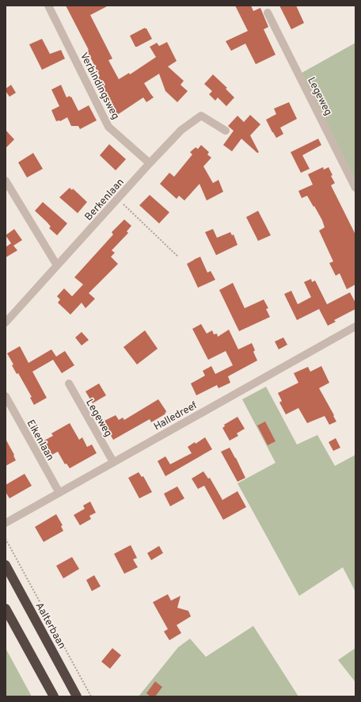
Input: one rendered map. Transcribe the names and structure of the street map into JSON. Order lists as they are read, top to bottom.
{
  "streets": {
    "highway": ["Aalterbaan"],
    "street": [
      "Verbindingsweg",
      "Legeweg",
      "Berkenlaan",
      "Halledreef",
      "Eikenlaan"
    ]
  },
  "crossings": [
    ["Verbindingsweg", "Berkenlaan"],
    ["Legeweg", "Halledreef"],
    ["Halledreef", "Eikenlaan"]
  ]
}
